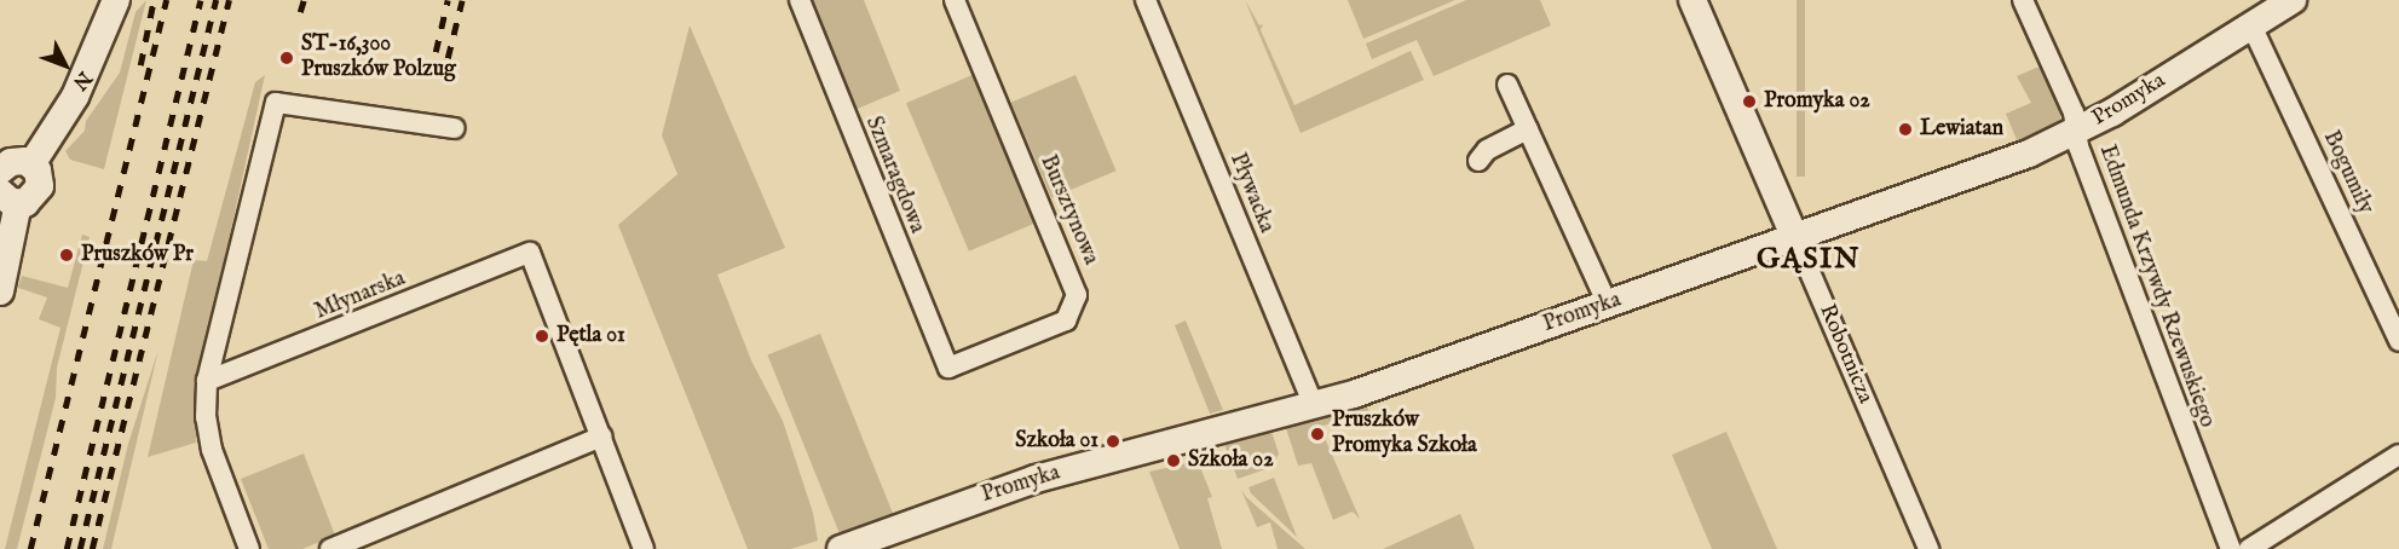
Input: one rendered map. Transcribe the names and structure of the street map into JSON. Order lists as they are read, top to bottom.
{
  "streets": {
    "street": [
      "Promyka",
      "Bogumiły",
      "Szmaragdowa",
      "Pływacka",
      "Bursztynowa",
      "Edmunda Krzywdy Rzewuskiego",
      "Młynarska",
      "Robotnicza"
    ]
  },
  "crossings": [
    ["Promyka", "Bogumiły"],
    ["Promyka", "Pływacka"],
    ["Promyka", "Edmunda Krzywdy Rzewuskiego"],
    ["Promyka", "Robotnicza"],
    ["Szmaragdowa", "Bursztynowa"]
  ],
  "districts": ["GĄSIN"],
  "places": [
    "ST-16,300 Pruszków Polzug",
    "Promyka 02",
    "Lewiatan",
    "Pruszków Pr",
    "Pętla 01",
    "Pruszków Promyka Szkoła",
    "Szkoła 01",
    "Szkoła 02"
  ],
  "north": "bottom right"
}
